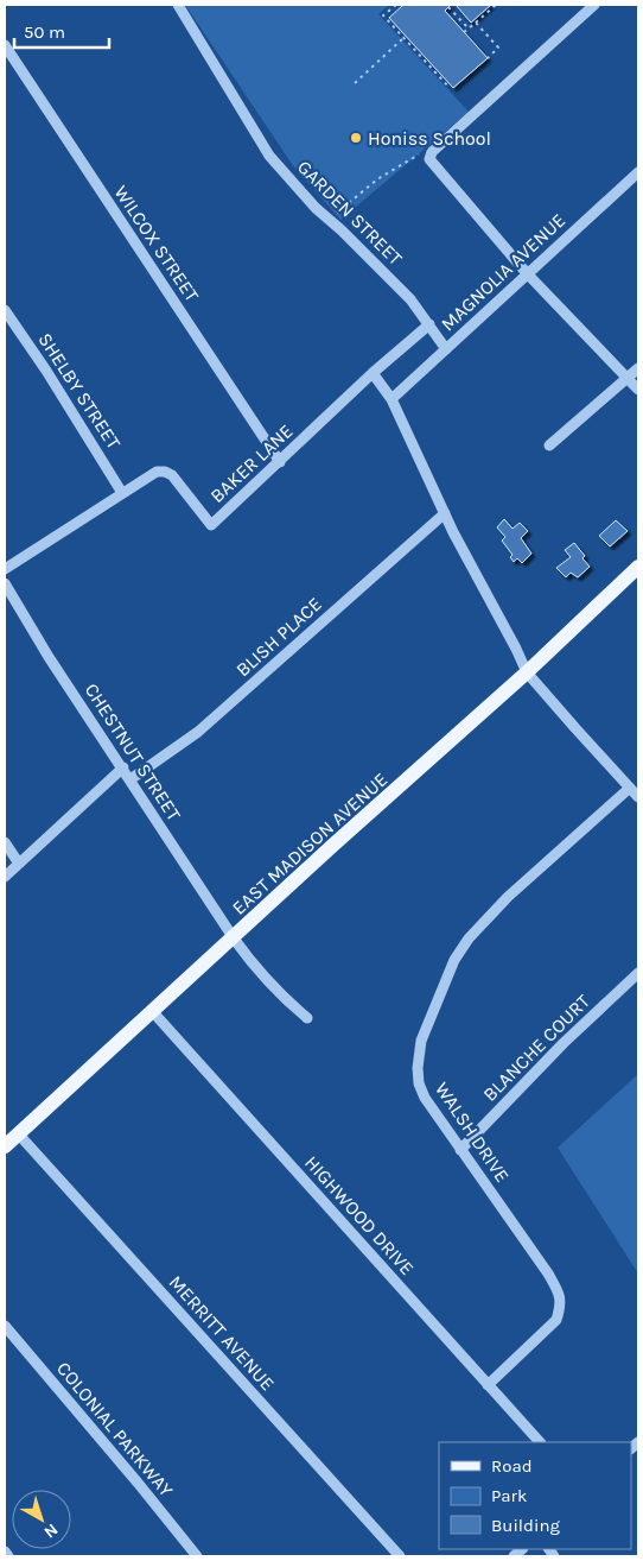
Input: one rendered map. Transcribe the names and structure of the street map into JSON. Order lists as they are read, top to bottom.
{
  "streets": {
    "main road": ["EAST MADISON AVENUE"],
    "street": [
      "GARDEN STREET",
      "WILCOX STREET",
      "MAGNOLIA AVENUE",
      "SHELBY STREET",
      "BAKER LANE",
      "BLISH PLACE",
      "CHESTNUT STREET",
      "BLANCHE COURT",
      "WALSH DRIVE",
      "HIGHWOOD DRIVE",
      "MERRITT AVENUE",
      "COLONIAL PARKWAY"
    ]
  },
  "crossings": [
    ["GARDEN STREET", "MAGNOLIA AVENUE"],
    ["GARDEN STREET", "BAKER LANE"],
    ["WILCOX STREET", "BAKER LANE"],
    ["SHELBY STREET", "BAKER LANE"],
    ["BLISH PLACE", "CHESTNUT STREET"],
    ["CHESTNUT STREET", "EAST MADISON AVENUE"],
    ["EAST MADISON AVENUE", "HIGHWOOD DRIVE"],
    ["EAST MADISON AVENUE", "MERRITT AVENUE"],
    ["BLANCHE COURT", "WALSH DRIVE"],
    ["WALSH DRIVE", "HIGHWOOD DRIVE"]
  ],
  "places": ["Honiss School"],
  "legend": ["Road", "Park", "Building"],
  "scale_bar": "50 m",
  "north": "bottom right"
}
